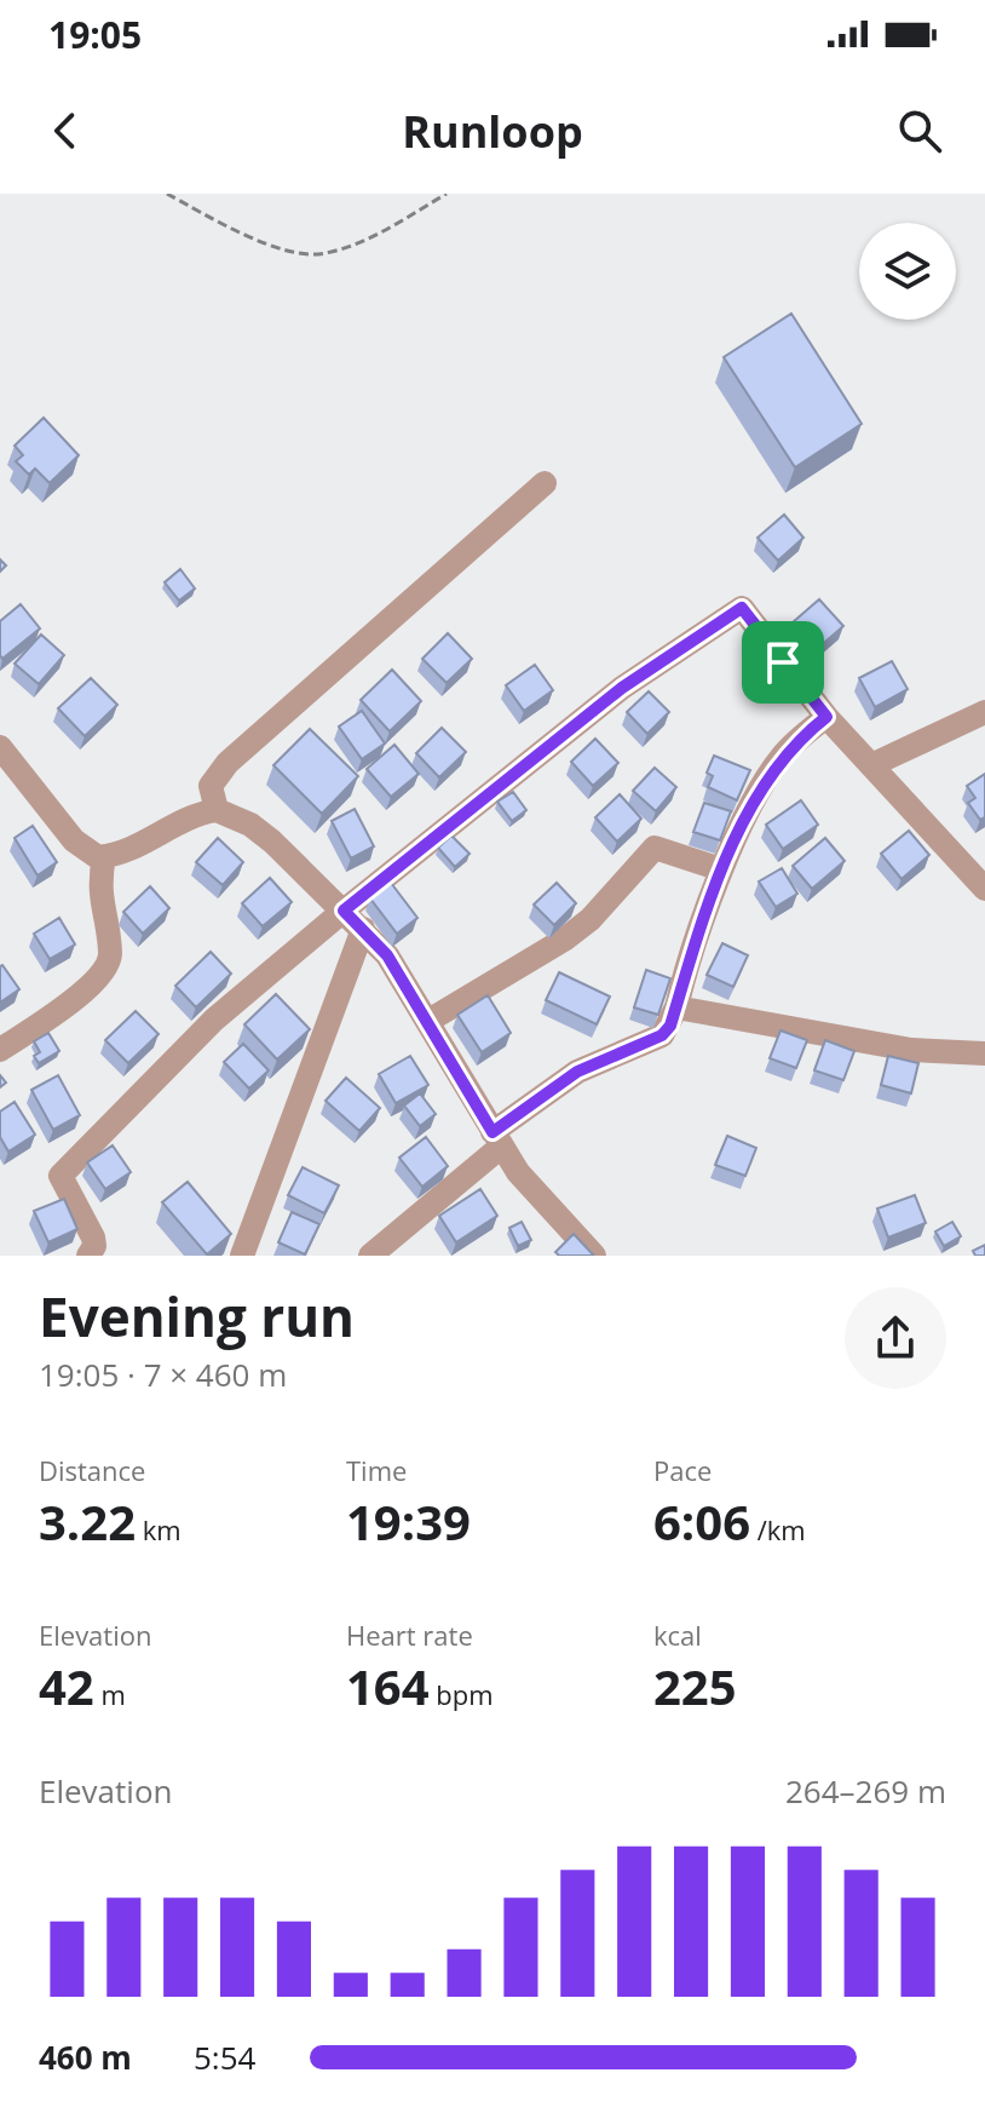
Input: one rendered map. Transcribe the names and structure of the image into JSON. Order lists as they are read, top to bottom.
{
  "page": {
    "status": "19:05",
    "header": "Runloop",
    "heading": ["Evening run", "19:05 · 7 × 460 m"],
    "stats": [
      ["Distance", "3.22 km"],
      ["Time", "19:39"],
      ["Pace", "6:06 /km"],
      ["Elevation", "42 m"],
      ["Heart rate", "164 bpm"],
      ["kcal", "225"]
    ],
    "chart": ["Elevation", "264–269 m"],
    "list": [
      {
        "name": "460 m",
        "note": "5:54"
      }
    ]
  }
}
